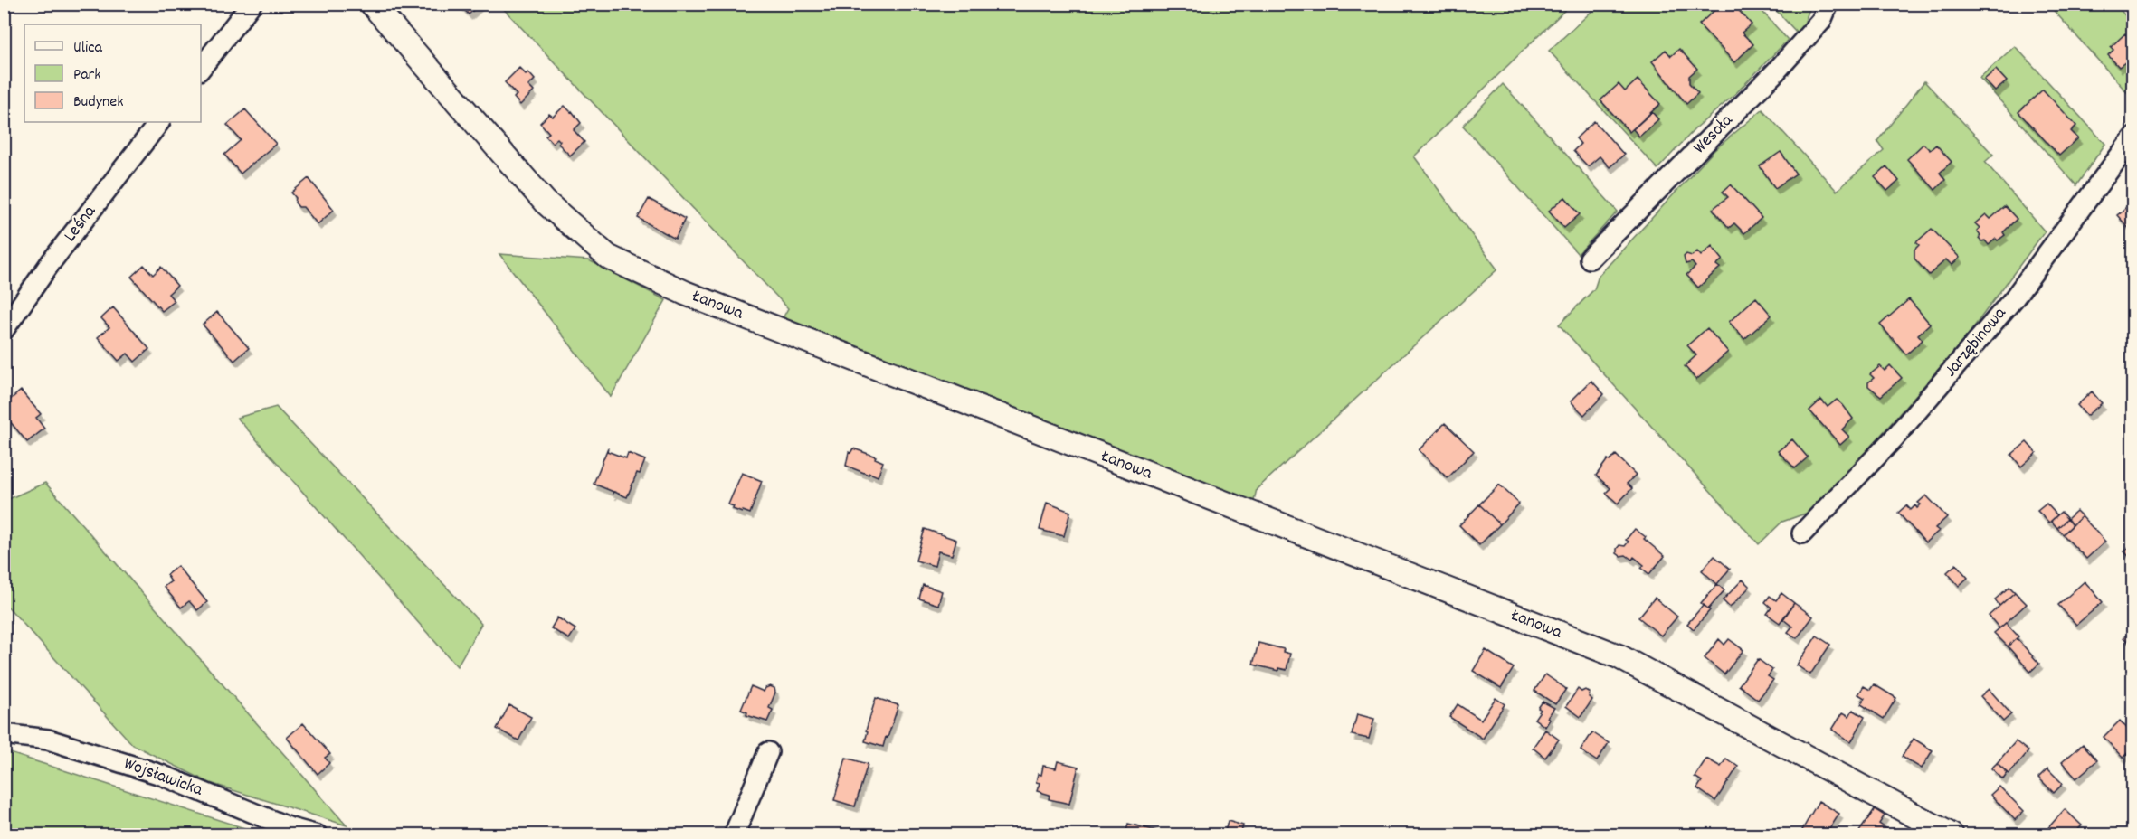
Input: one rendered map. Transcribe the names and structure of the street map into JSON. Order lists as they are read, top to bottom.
{
  "streets": {
    "street": [
      "Wesoła",
      "Leśna",
      "Łanowa",
      "Jarzębinowa",
      "Wojsławicka"
    ]
  },
  "legend": ["Ulica", "Park", "Budynek"]
}
